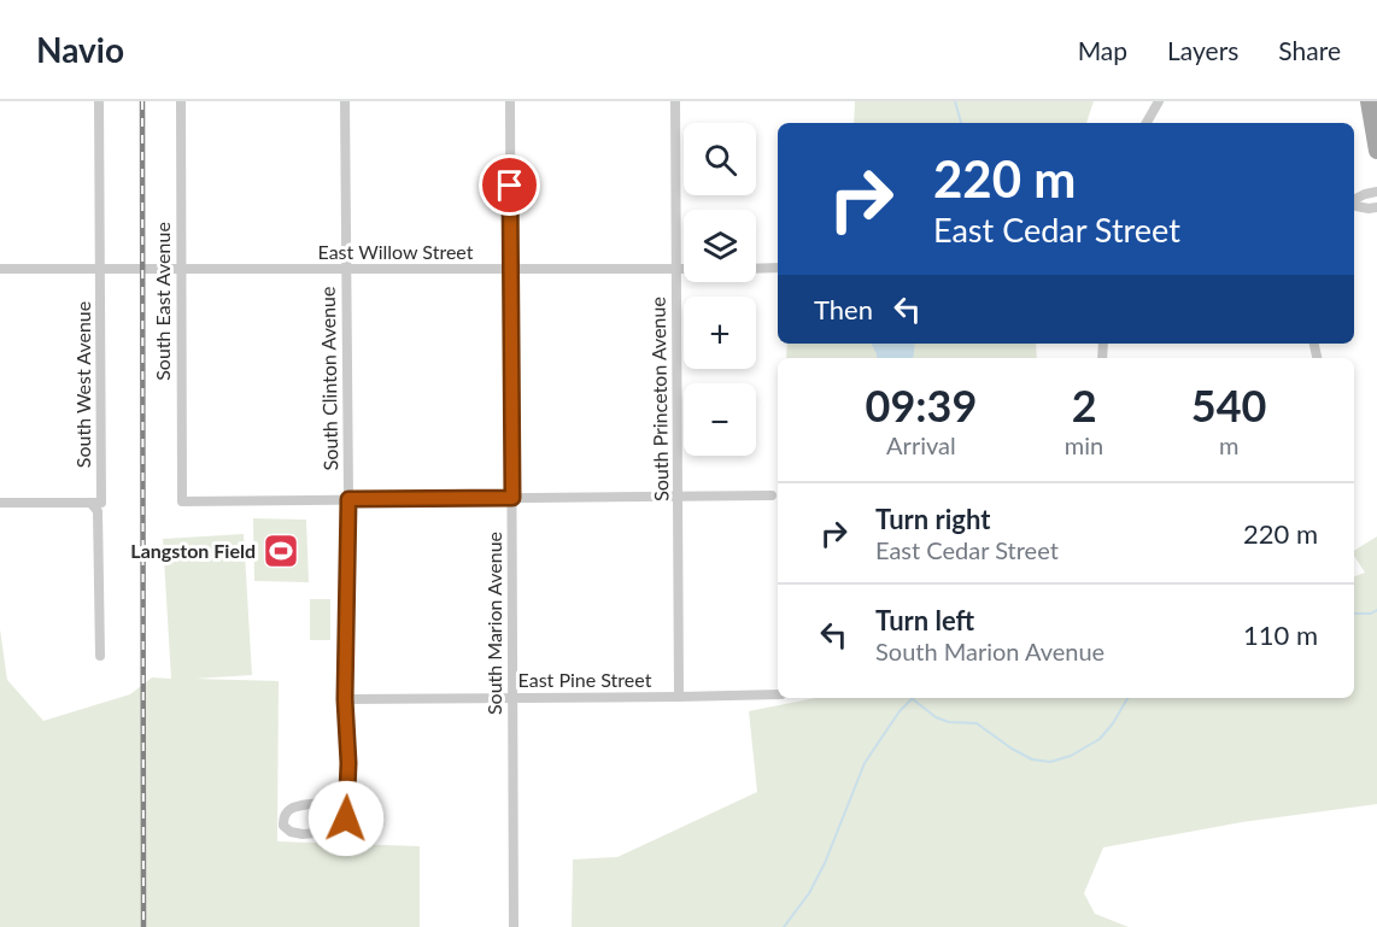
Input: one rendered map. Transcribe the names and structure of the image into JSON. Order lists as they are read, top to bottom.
{
  "streets": {
    "street": [
      "East Willow Street",
      "South East Avenue",
      "South Clinton Avenue",
      "South West Avenue",
      "South Princeton Avenue",
      "South Marion Avenue",
      "East Pine Street"
    ]
  },
  "crossings": [
    ["East Willow Street", "South East Avenue"],
    ["East Willow Street", "South Clinton Avenue"],
    ["East Willow Street", "South West Avenue"],
    ["East Willow Street", "South Princeton Avenue"],
    ["East Willow Street", "South Marion Avenue"],
    ["South East Avenue", "South Clinton Avenue"],
    ["South Clinton Avenue", "East Pine Street"],
    ["South Princeton Avenue", "East Pine Street"],
    ["South Marion Avenue", "East Pine Street"]
  ],
  "places": {
    "sports": ["Langston Field"]
  },
  "page": {
    "header": "Navio",
    "nav": ["Map", "Layers", "Share"],
    "map_buttons": ["+", "−"],
    "turn": ["220 m", "East Cedar Street"],
    "then": "Then",
    "eta": [
      "09:39",
      "Arrival",
      "2",
      "min",
      "540",
      "m"
    ],
    "list": [
      {
        "name": "Turn right",
        "note": "East Cedar Street",
        "value": "220 m"
      },
      {
        "name": "Turn left",
        "note": "South Marion Avenue",
        "value": "110 m"
      }
    ]
  }
}
